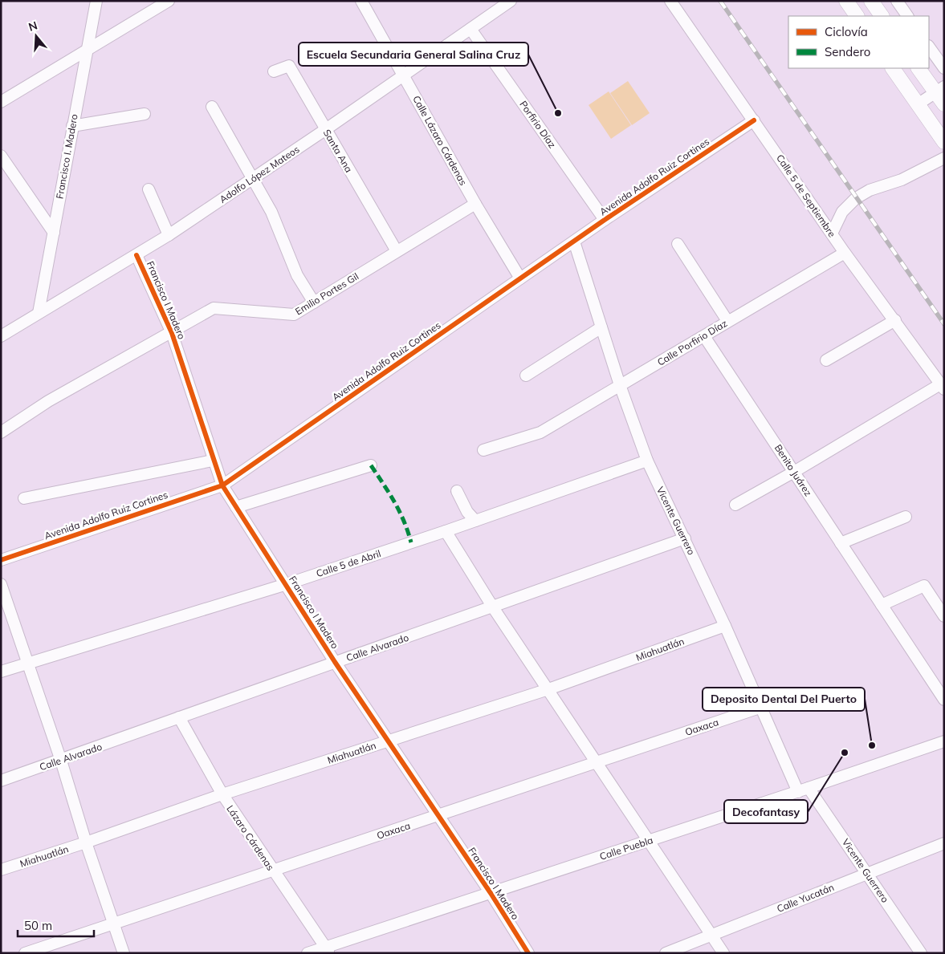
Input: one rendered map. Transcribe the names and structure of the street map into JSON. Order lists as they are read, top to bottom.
{
  "streets": {
    "street": [
      "Porfirio Díaz",
      "Calle Lázaro Cárdenas",
      "Santa Ana",
      "Francisco I. Madero",
      "Adolfo López Mateos",
      "Avenida Adolfo Ruiz Cortines",
      "Calle 5 de Septiembre",
      "Emilio Portes Gil",
      "Francisco I Madero",
      "Calle Porfirio Díaz",
      "Benito Juárez",
      "Vicente Guerrero",
      "Calle 5 de Abril",
      "Calle Alvarado",
      "Miahuatlán",
      "Oaxaca",
      "Lázaro Cárdenas",
      "Calle Puebla",
      "Calle Yucatán"
    ]
  },
  "crossings": [
    ["Porfirio Díaz", "Adolfo López Mateos"],
    ["Porfirio Díaz", "Avenida Adolfo Ruiz Cortines"],
    ["Calle Lázaro Cárdenas", "Adolfo López Mateos"],
    ["Calle Lázaro Cárdenas", "Avenida Adolfo Ruiz Cortines"],
    ["Calle Lázaro Cárdenas", "Emilio Portes Gil"],
    ["Santa Ana", "Adolfo López Mateos"],
    ["Santa Ana", "Emilio Portes Gil"],
    ["Francisco I. Madero", "Adolfo López Mateos"],
    ["Adolfo López Mateos", "Francisco I Madero"],
    ["Avenida Adolfo Ruiz Cortines", "Calle 5 de Septiembre"],
    ["Avenida Adolfo Ruiz Cortines", "Francisco I Madero"],
    ["Avenida Adolfo Ruiz Cortines", "Vicente Guerrero"],
    ["Calle 5 de Septiembre", "Calle Porfirio Díaz"],
    ["Emilio Portes Gil", "Francisco I Madero"],
    ["Francisco I Madero", "Calle 5 de Abril"],
    ["Francisco I Madero", "Calle Alvarado"],
    ["Francisco I Madero", "Miahuatlán"],
    ["Francisco I Madero", "Oaxaca"],
    ["Francisco I Madero", "Calle Puebla"],
    ["Calle Porfirio Díaz", "Benito Juárez"],
    ["Calle Porfirio Díaz", "Vicente Guerrero"],
    ["Vicente Guerrero", "Calle 5 de Abril"],
    ["Vicente Guerrero", "Calle Alvarado"],
    ["Vicente Guerrero", "Miahuatlán"],
    ["Vicente Guerrero", "Oaxaca"],
    ["Vicente Guerrero", "Calle Puebla"],
    ["Vicente Guerrero", "Calle Yucatán"],
    ["Calle Alvarado", "Lázaro Cárdenas"],
    ["Miahuatlán", "Lázaro Cárdenas"],
    ["Oaxaca", "Lázaro Cárdenas"],
    ["Lázaro Cárdenas", "Calle Puebla"]
  ],
  "places": ["Escuela Secundaria General Salina Cruz", "Deposito Dental Del Puerto", "Decofantasy"],
  "legend": ["Ciclovía", "Sendero"],
  "scale_bar": "50 m",
  "north": "top"
}
